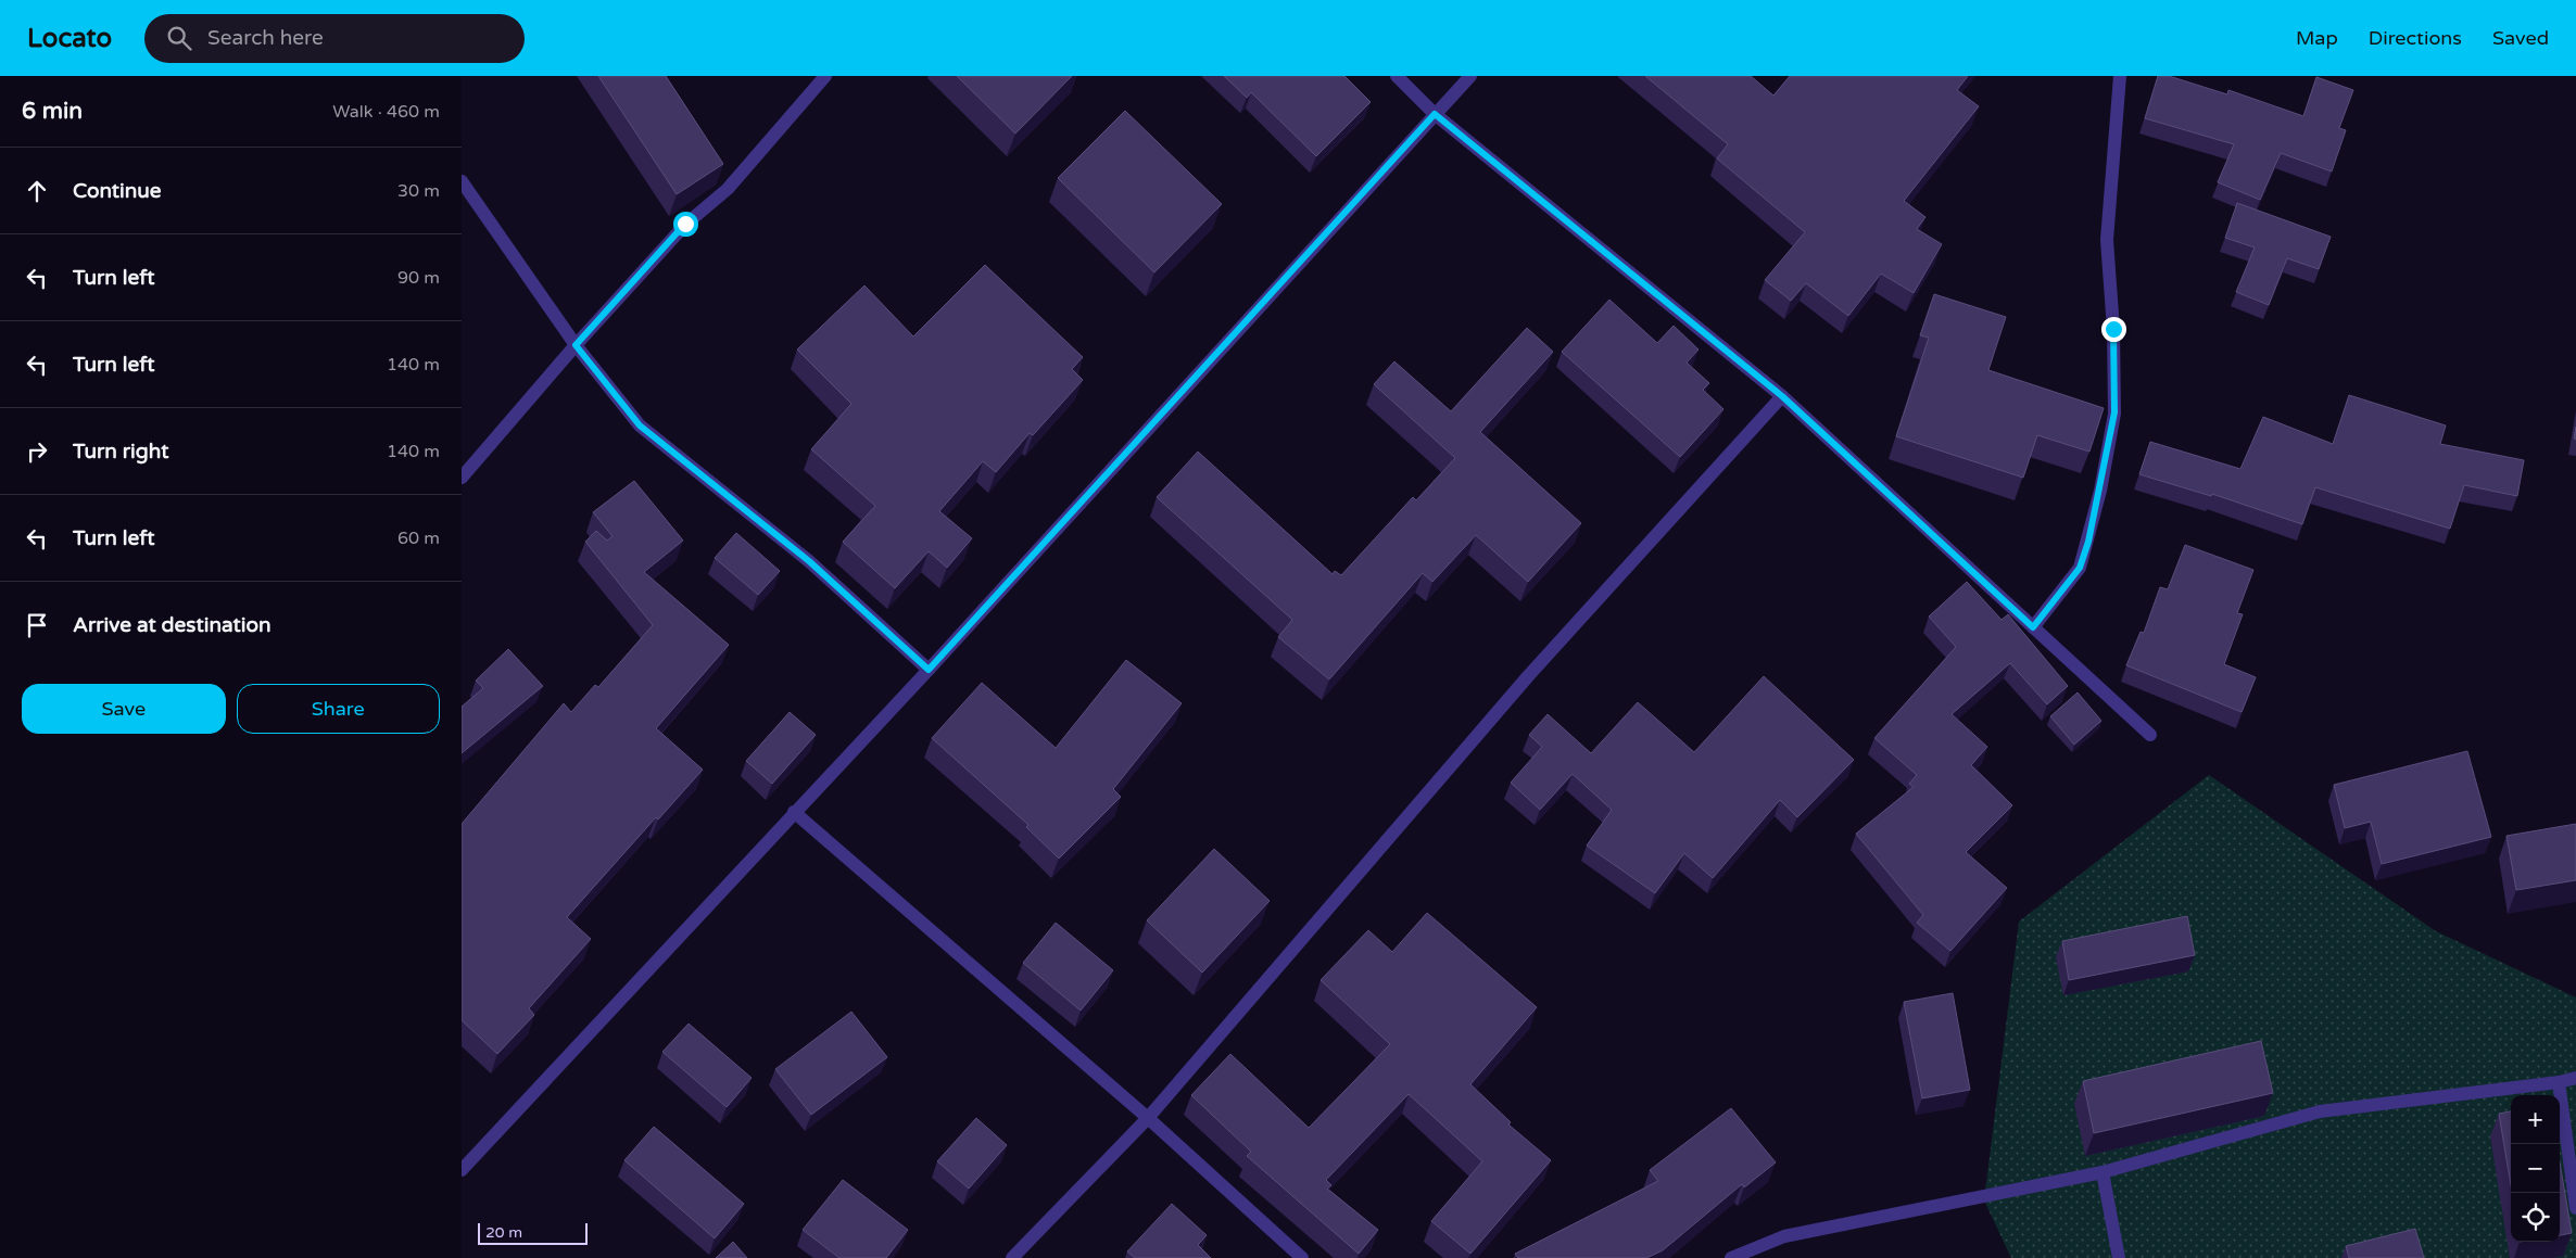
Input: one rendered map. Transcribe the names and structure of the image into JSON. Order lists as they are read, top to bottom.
{
  "scale_bar": "20 m",
  "page": {
    "header": "Locato",
    "search": "Search here",
    "nav": ["Map", "Directions", "Saved"],
    "heading": ["6 min", "Walk · 460 m"],
    "list": [
      ["Continue", "30 m"],
      ["Turn left", "90 m"],
      ["Turn left", "140 m"],
      ["Turn right", "140 m"],
      ["Turn left", "60 m"],
      "Arrive at destination"
    ],
    "buttons": ["Save", "Share"],
    "map_buttons": ["+", "−"],
    "scale": "20 m"
  }
}
